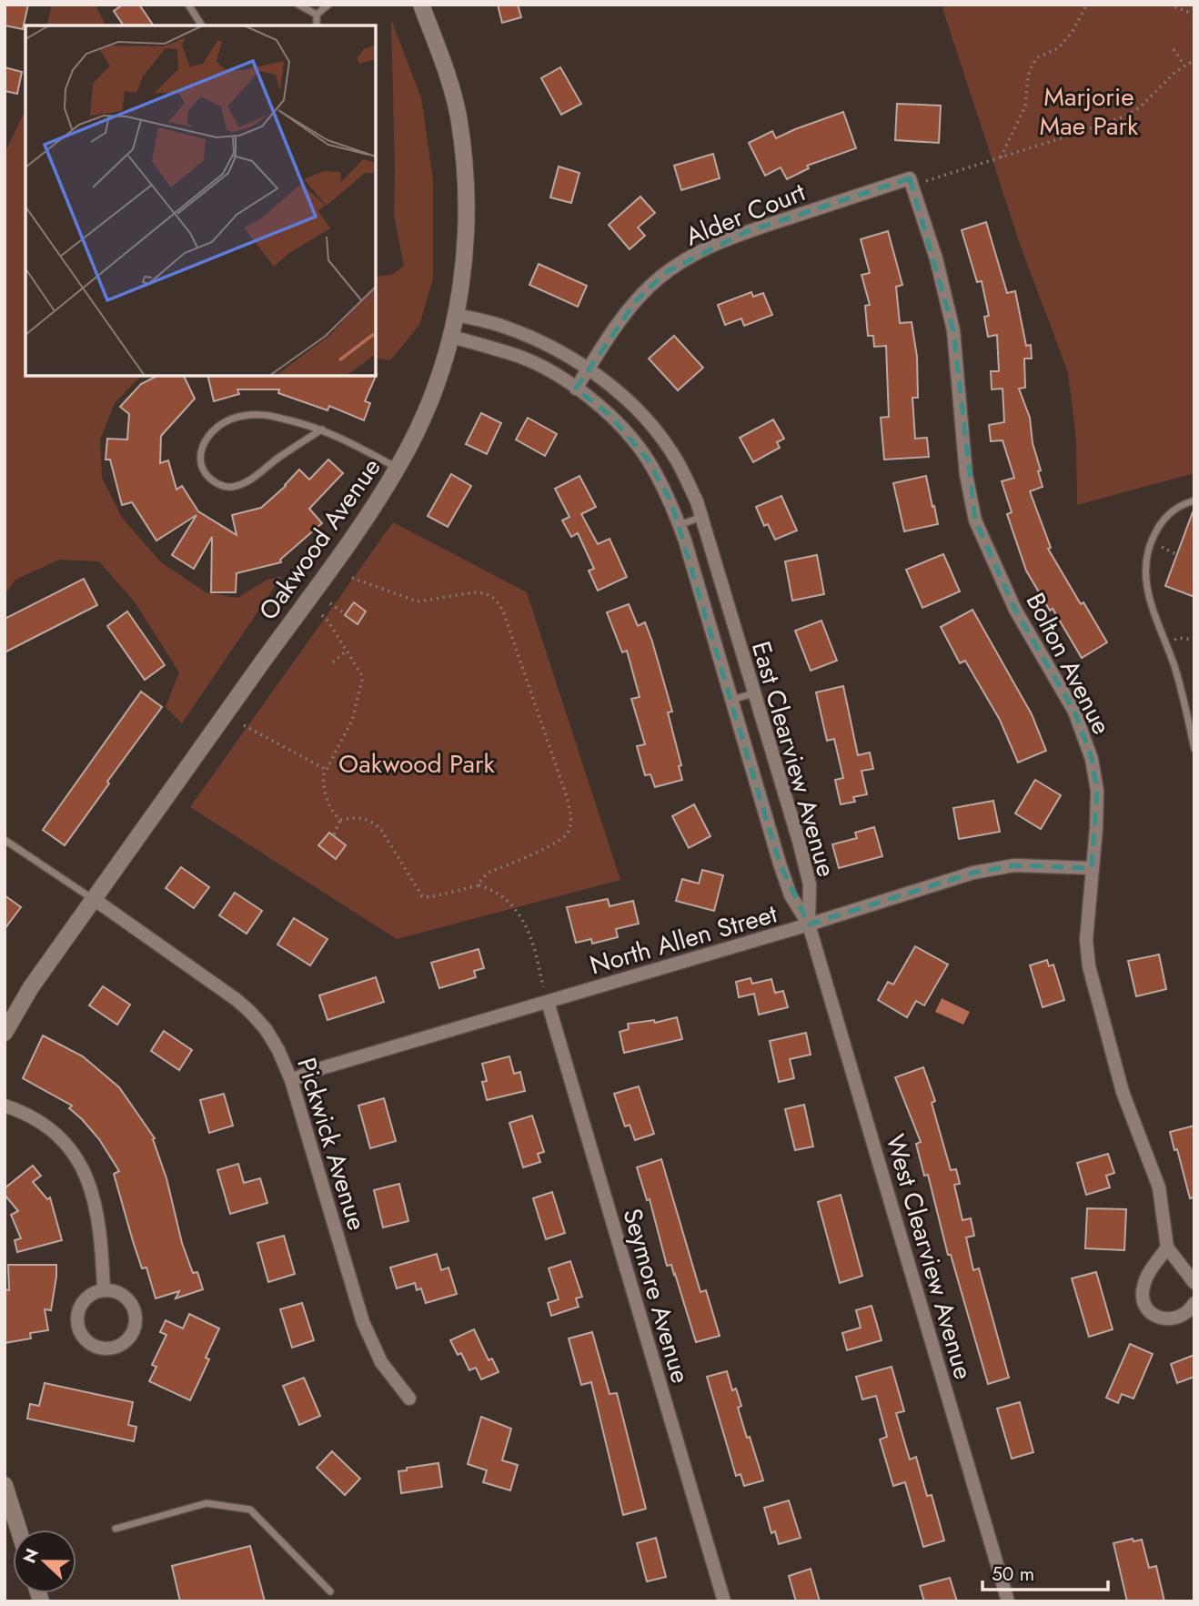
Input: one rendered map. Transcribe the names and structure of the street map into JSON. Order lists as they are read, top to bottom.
{
  "streets": {
    "street": [
      "Alder Court",
      "Oakwood Avenue",
      "Bolton Avenue",
      "East Clearview Avenue",
      "North Allen Street",
      "Pickwick Avenue",
      "West Clearview Avenue",
      "Seymore Avenue"
    ]
  },
  "crossings": [
    ["Alder Court", "Bolton Avenue"],
    ["Alder Court", "East Clearview Avenue"],
    ["Oakwood Avenue", "East Clearview Avenue"],
    ["Oakwood Avenue", "Pickwick Avenue"],
    ["Bolton Avenue", "North Allen Street"],
    ["East Clearview Avenue", "North Allen Street"],
    ["East Clearview Avenue", "West Clearview Avenue"],
    ["North Allen Street", "Pickwick Avenue"],
    ["North Allen Street", "West Clearview Avenue"],
    ["North Allen Street", "Seymore Avenue"]
  ],
  "parks": ["Marjorie Mae Park", "Oakwood Park"],
  "scale_bar": "50 m",
  "north": "left"
}
